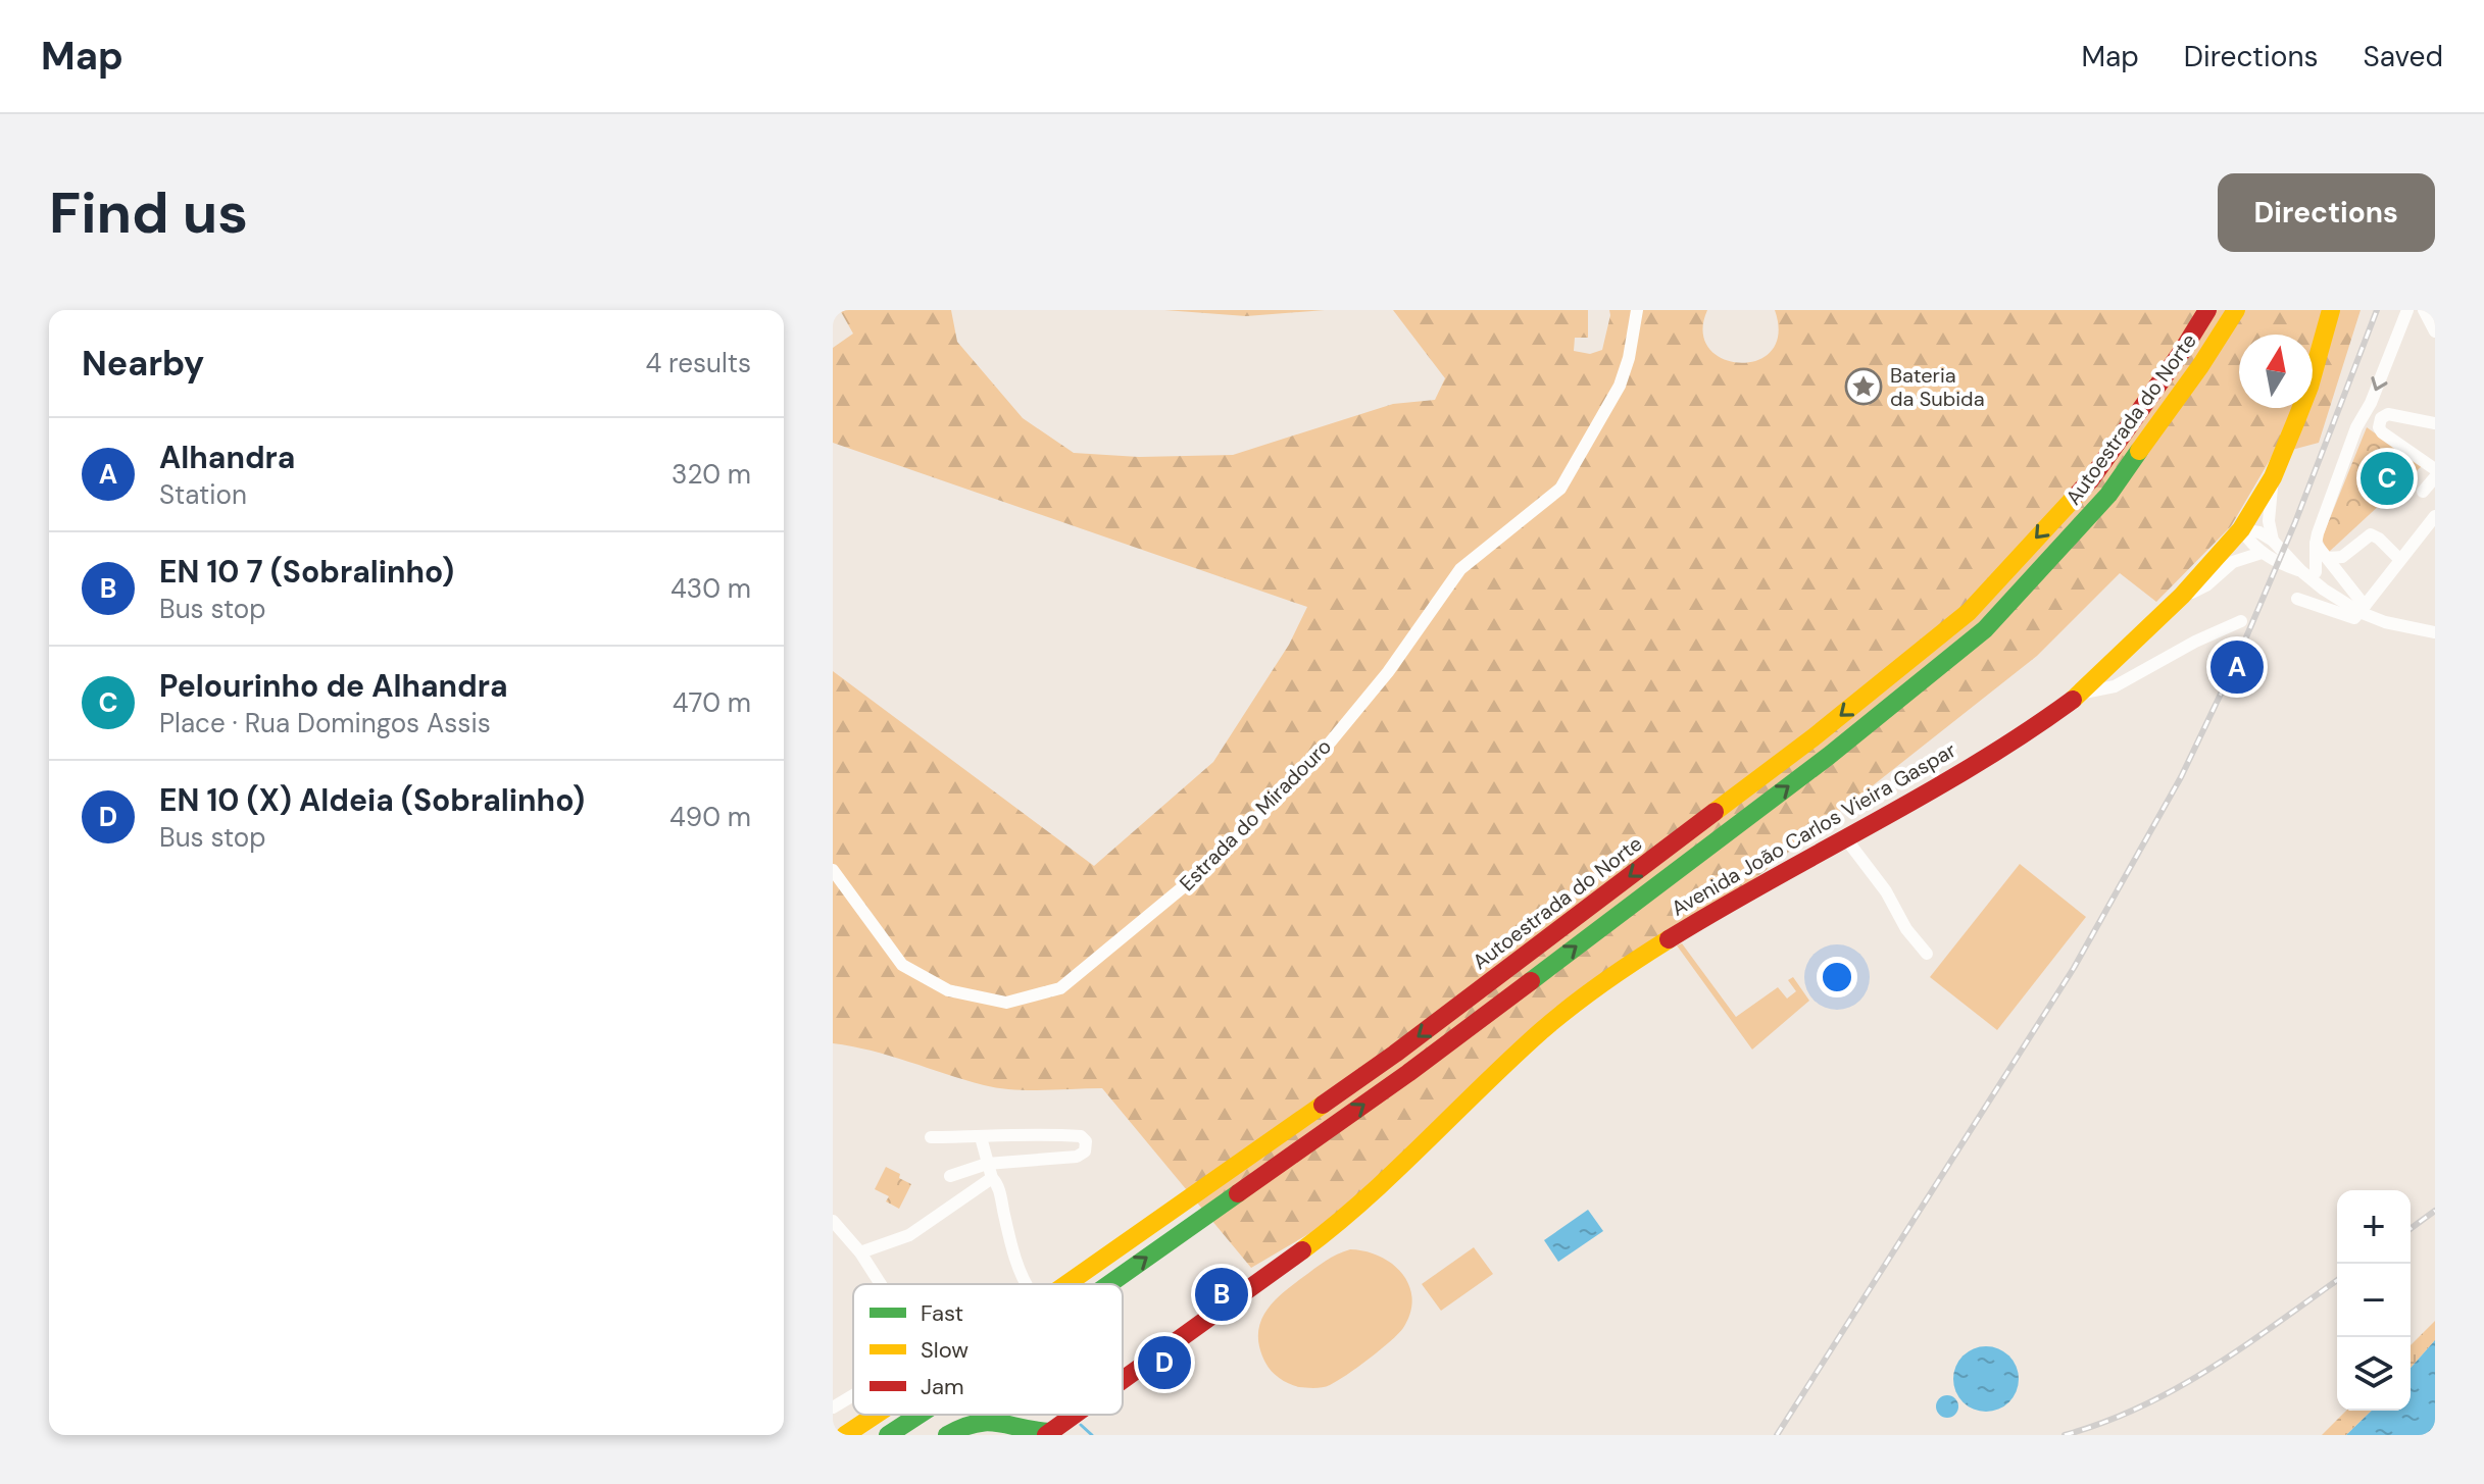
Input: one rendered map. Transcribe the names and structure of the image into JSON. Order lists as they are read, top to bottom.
{
  "streets": {
    "main road": ["Autoestrada do Norte", "Avenida João Carlos Vieira Gaspar"],
    "street": ["Estrada do Miradouro"]
  },
  "places": {
    "place": ["Bateria da Subida"]
  },
  "legend": ["Fast", "Slow", "Jam"],
  "north": "top",
  "page": {
    "header": "Map",
    "nav": ["Map", "Directions", "Saved"],
    "buttons": "Directions",
    "title": "Find us",
    "heading": ["Nearby", "4 results"],
    "list": [
      {
        "mark": "A",
        "name": "Alhandra",
        "note": "Station",
        "value": "320 m"
      },
      {
        "mark": "B",
        "name": "EN 10 7 (Sobralinho)",
        "note": "Bus stop",
        "value": "430 m"
      },
      {
        "mark": "C",
        "name": "Pelourinho de Alhandra",
        "note": "Place · Rua Domingos Assis",
        "value": "470 m"
      },
      {
        "mark": "D",
        "name": "EN 10 (X) Aldeia (Sobralinho)",
        "note": "Bus stop",
        "value": "490 m"
      }
    ],
    "pins": [
      "C",
      "A",
      "B",
      "D"
    ],
    "map_buttons": ["+", "−"]
  }
}
